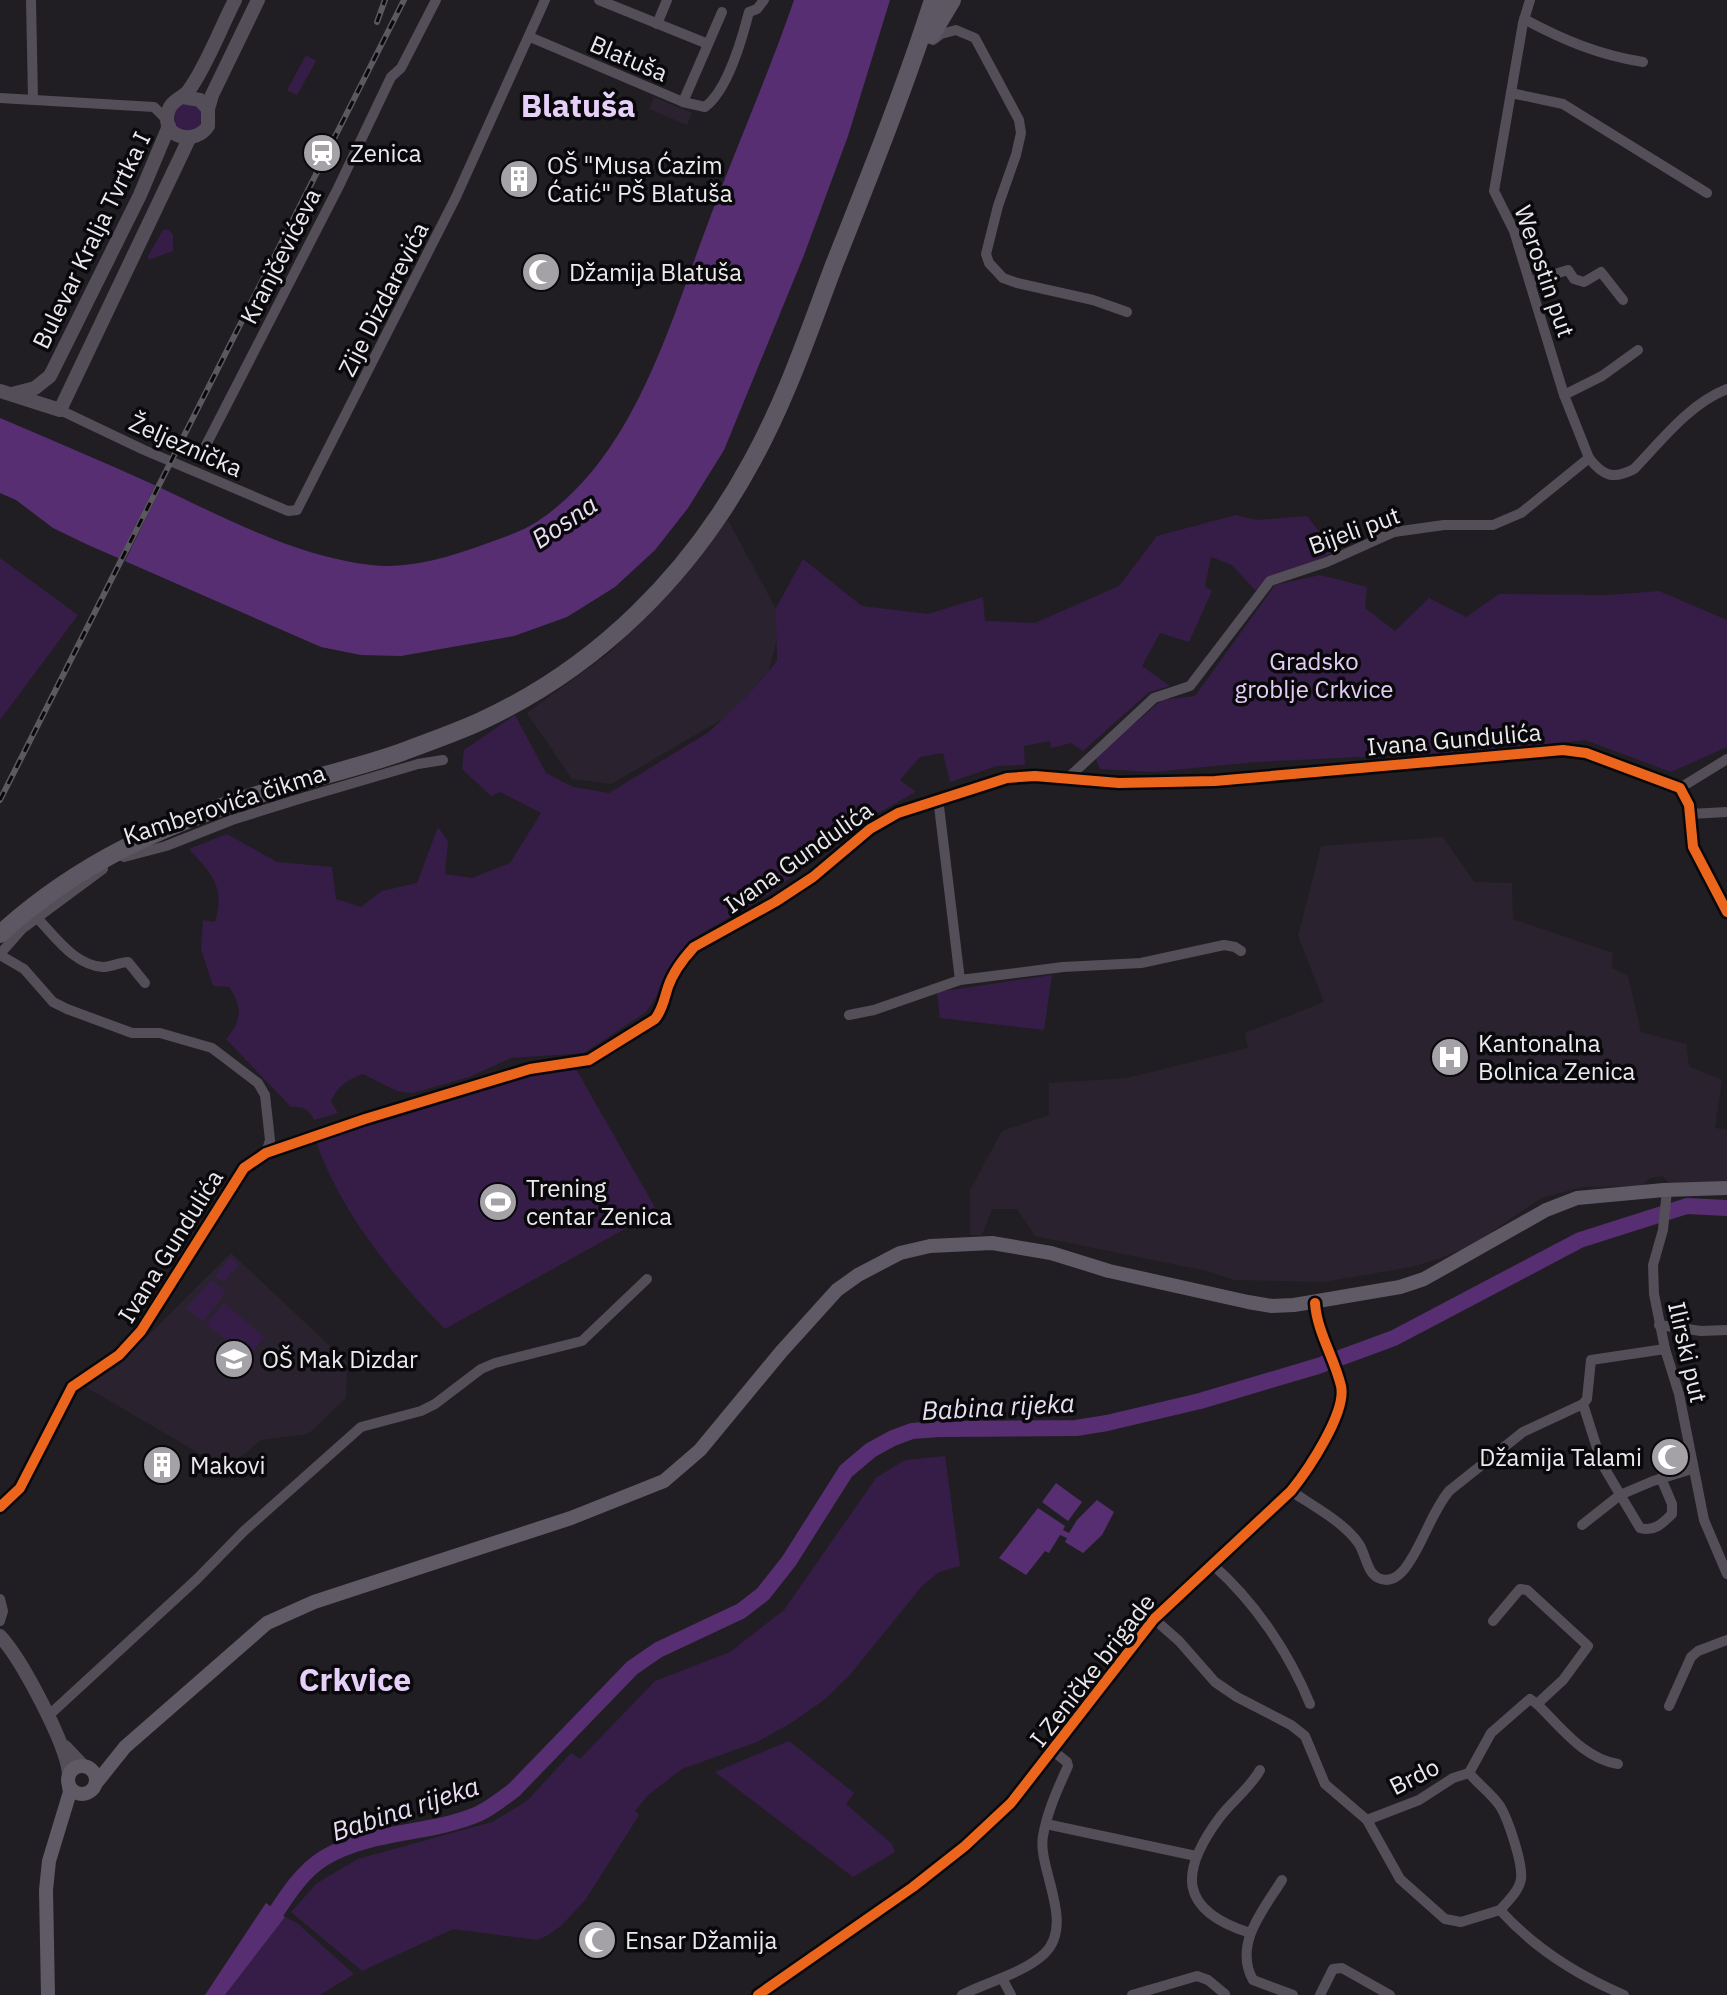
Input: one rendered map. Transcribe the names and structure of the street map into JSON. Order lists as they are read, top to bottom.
{
  "streets": {
    "street": [
      "Blatuša",
      "Bulevar Kralja Tvrtka I",
      "Kranjčevićeva",
      "Werostin put",
      "Zije Dizdarevića",
      "Željeznička",
      "Bijeli put",
      "Ivana Gundulića",
      "Kamberovića čikma",
      "Ilirski put",
      "I Zeničke brigade",
      "Brdo"
    ]
  },
  "crossings": [
    ["Blatuša", "Zije Dizdarevića"],
    ["Bulevar Kralja Tvrtka I", "Željeznička"],
    ["Werostin put", "Bijeli put"],
    ["Zije Dizdarevića", "Željeznička"],
    ["Bijeli put", "Ivana Gundulića"]
  ],
  "districts": ["Blatuša", "Crkvice"],
  "water": ["Bosna", "Babina rijeka"],
  "parks": ["Gradsko groblje Crkvice"],
  "places": {
    "station": ["Zenica"],
    "building": ["OŠ \"Musa Ćazim Ćatić\" PŠ Blatuša", "Makovi"],
    "mosque": ["Džamija Blatuša", "Džamija Talami", "Ensar Džamija"],
    "hospital": ["Kantonalna Bolnica Zenica"],
    "sports": ["Trening centar Zenica"],
    "school or university": ["OŠ Mak Dizdar"]
  }
}
